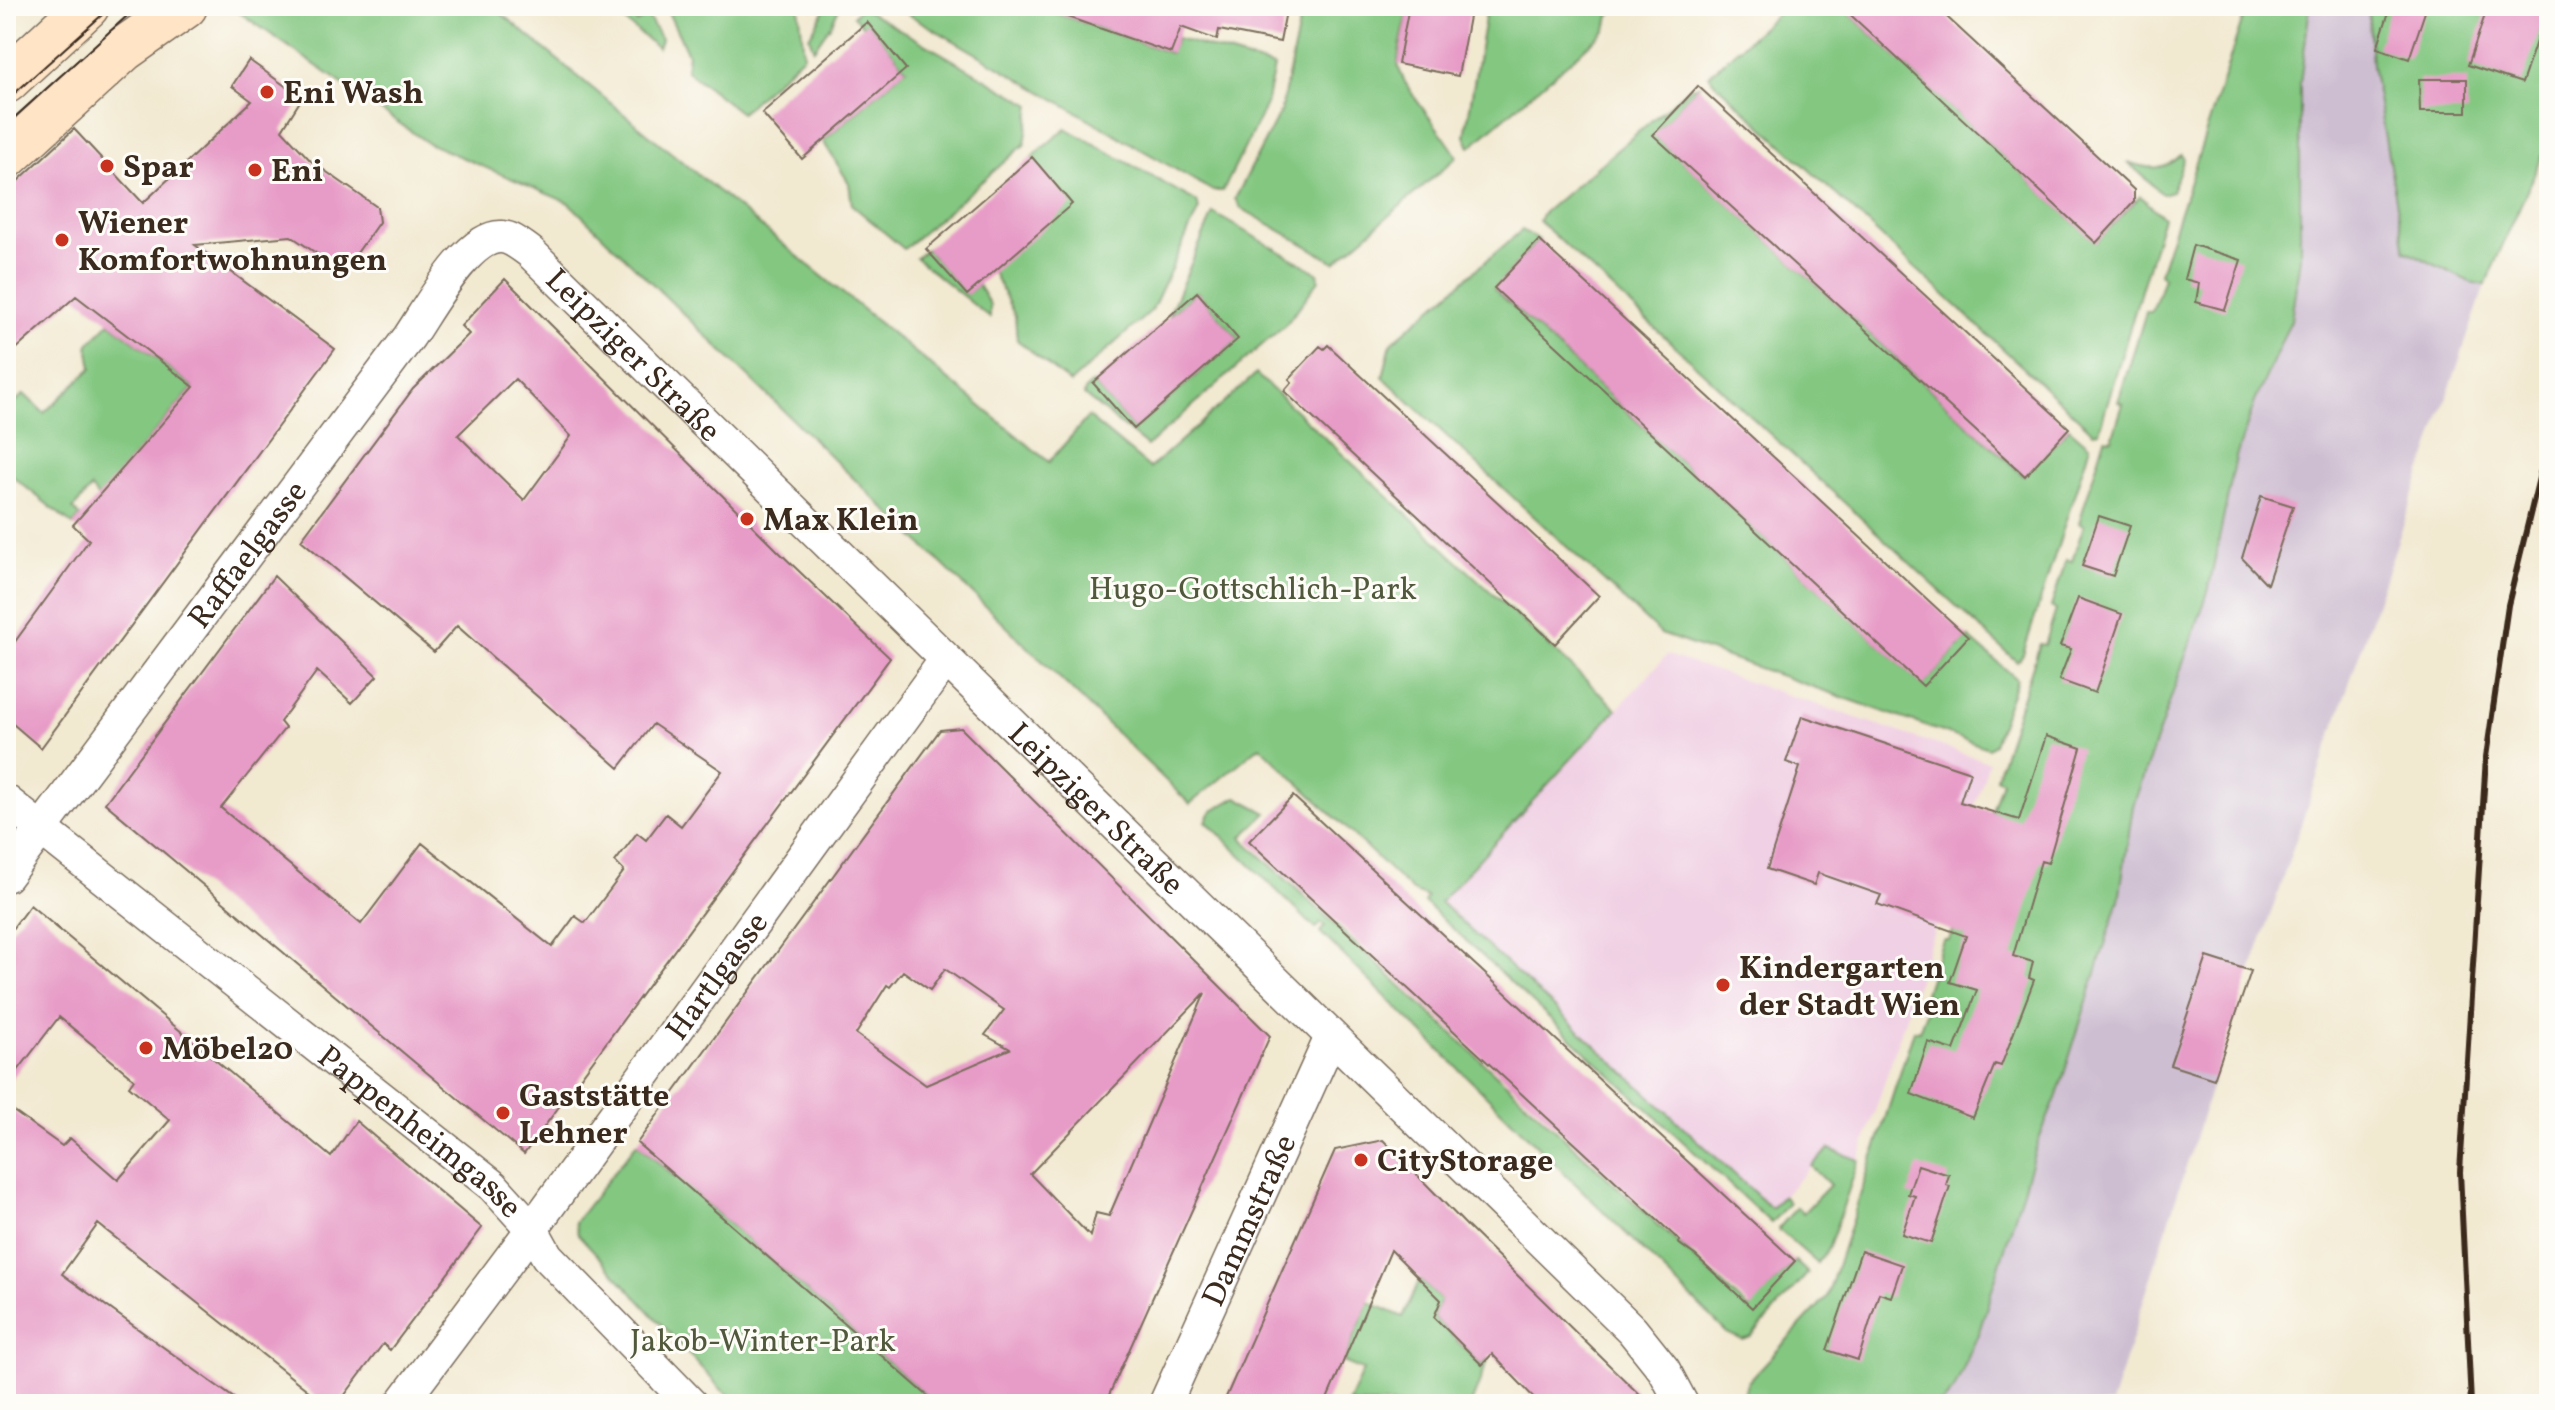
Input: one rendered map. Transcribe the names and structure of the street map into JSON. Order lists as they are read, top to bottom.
{
  "streets": {
    "street": [
      "Leipziger Straße",
      "Raffaelgasse",
      "Hartlgasse",
      "Pappenheimgasse",
      "Dammstraße"
    ]
  },
  "crossings": [
    ["Leipziger Straße", "Raffaelgasse"],
    ["Leipziger Straße", "Hartlgasse"],
    ["Leipziger Straße", "Dammstraße"],
    ["Raffaelgasse", "Pappenheimgasse"],
    ["Hartlgasse", "Pappenheimgasse"]
  ],
  "parks": ["Hugo-Gottschlich-Park", "Jakob-Winter-Park"],
  "places": [
    "Eni Wash",
    "Spar",
    "Eni",
    "Wiener Komfortwohnungen",
    "Max Klein",
    "Kindergarten der Stadt Wien",
    "Möbel20",
    "Gaststätte Lehner",
    "CityStorage"
  ]
}
